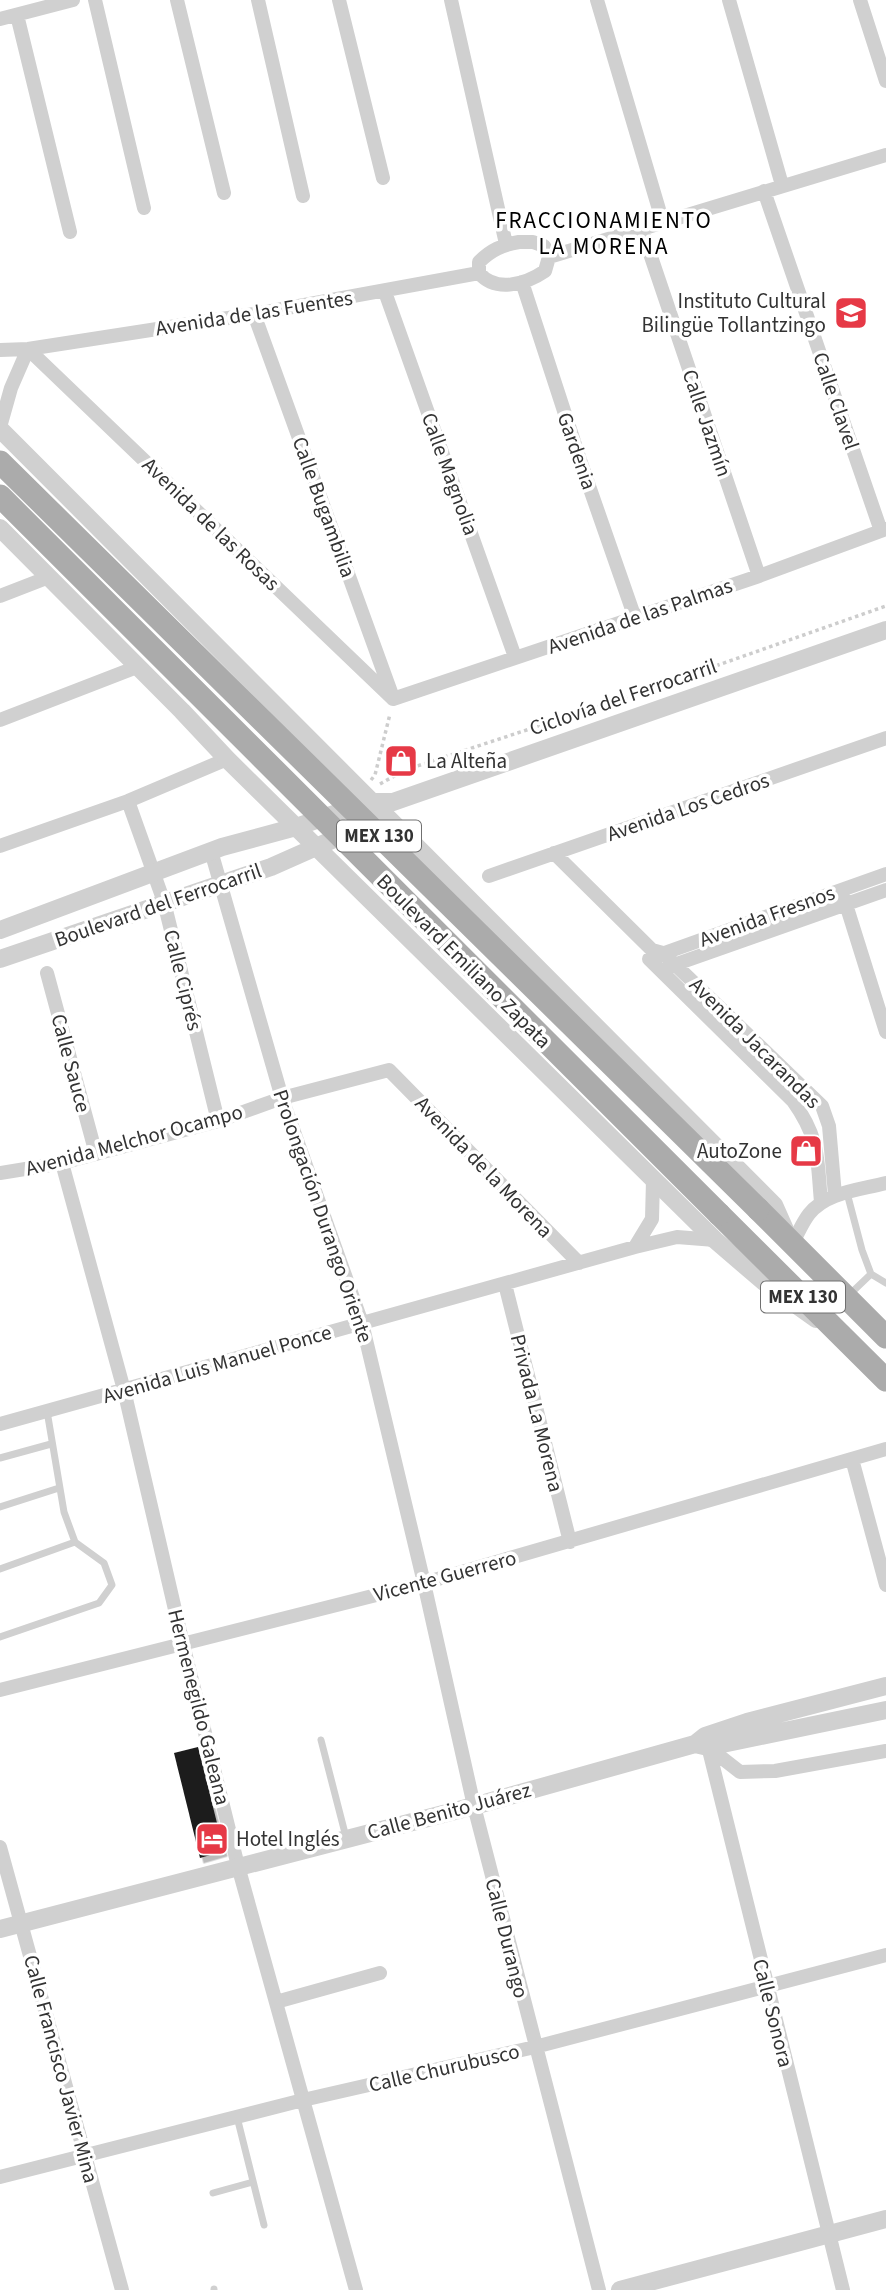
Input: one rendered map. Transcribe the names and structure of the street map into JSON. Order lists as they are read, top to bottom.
{
  "streets": {
    "main road": ["MEX 130", "Boulevard Emiliano Zapata"],
    "street": [
      "Avenida de las Fuentes",
      "Calle Clavel",
      "Calle Jazmín",
      "Gardenia",
      "Calle Magnolia",
      "Calle Bugambilia",
      "Avenida de las Rosas",
      "Avenida de las Palmas",
      "Avenida Los Cedros",
      "Boulevard del Ferrocarril",
      "Avenida Fresnos",
      "Calle Ciprés",
      "Avenida Jacarandas",
      "Calle Sauce",
      "Avenida Melchor Ocampo",
      "Avenida de la Morena",
      "Prolongación Durango Oriente",
      "Avenida Luis Manuel Ponce",
      "Privada La Morena",
      "Vicente Guerrero",
      "Hermenegildo Galeana",
      "Calle Benito Juárez",
      "Calle Durango",
      "Calle Sonora",
      "Calle Churubusco",
      "Calle Francisco Javier Mina"
    ],
    "path": ["Ciclovía del Ferrocarril"]
  },
  "crossings": [
    ["Avenida de las Fuentes", "Calle Magnolia"],
    ["Avenida de las Fuentes", "Calle Bugambilia"],
    ["Avenida de las Fuentes", "Avenida de las Rosas"],
    ["Calle Clavel", "Avenida de las Palmas"],
    ["Calle Jazmín", "Avenida de las Palmas"],
    ["Gardenia", "Avenida de las Palmas"],
    ["Calle Magnolia", "Avenida de las Palmas"],
    ["Calle Bugambilia", "Avenida de las Rosas"],
    ["Calle Bugambilia", "Avenida de las Palmas"],
    ["Avenida de las Rosas", "Avenida de las Palmas"],
    ["Ciclovía del Ferrocarril", "Boulevard del Ferrocarril"],
    ["Avenida Los Cedros", "Avenida Jacarandas"],
    ["Boulevard del Ferrocarril", "Boulevard Emiliano Zapata"],
    ["Boulevard del Ferrocarril", "Calle Ciprés"],
    ["Boulevard del Ferrocarril", "Prolongación Durango Oriente"],
    ["Avenida Fresnos", "Avenida Jacarandas"],
    ["Boulevard Emiliano Zapata", "Avenida Luis Manuel Ponce"],
    ["Calle Ciprés", "Avenida Melchor Ocampo"],
    ["Calle Sauce", "Avenida Melchor Ocampo"],
    ["Avenida Melchor Ocampo", "Avenida de la Morena"],
    ["Avenida Melchor Ocampo", "Prolongación Durango Oriente"],
    ["Avenida Melchor Ocampo", "Hermenegildo Galeana"],
    ["Avenida de la Morena", "Avenida Luis Manuel Ponce"],
    ["Prolongación Durango Oriente", "Avenida Luis Manuel Ponce"],
    ["Prolongación Durango Oriente", "Vicente Guerrero"],
    ["Prolongación Durango Oriente", "Calle Durango"],
    ["Avenida Luis Manuel Ponce", "Privada La Morena"],
    ["Avenida Luis Manuel Ponce", "Hermenegildo Galeana"],
    ["Privada La Morena", "Vicente Guerrero"],
    ["Vicente Guerrero", "Hermenegildo Galeana"],
    ["Vicente Guerrero", "Calle Durango"],
    ["Hermenegildo Galeana", "Calle Benito Juárez"],
    ["Hermenegildo Galeana", "Calle Churubusco"],
    ["Calle Benito Juárez", "Calle Durango"],
    ["Calle Benito Juárez", "Calle Sonora"],
    ["Calle Benito Juárez", "Calle Francisco Javier Mina"],
    ["Calle Durango", "Calle Churubusco"],
    ["Calle Sonora", "Calle Churubusco"],
    ["Calle Churubusco", "Calle Francisco Javier Mina"]
  ],
  "districts": ["FRACCIONAMIENTO LA MORENA"],
  "places": {
    "school or university": ["Instituto Cultural Bilingüe Tollantzingo"],
    "shop": ["La Alteña", "AutoZone"],
    "hotel": ["Hotel Inglés"]
  }
}
